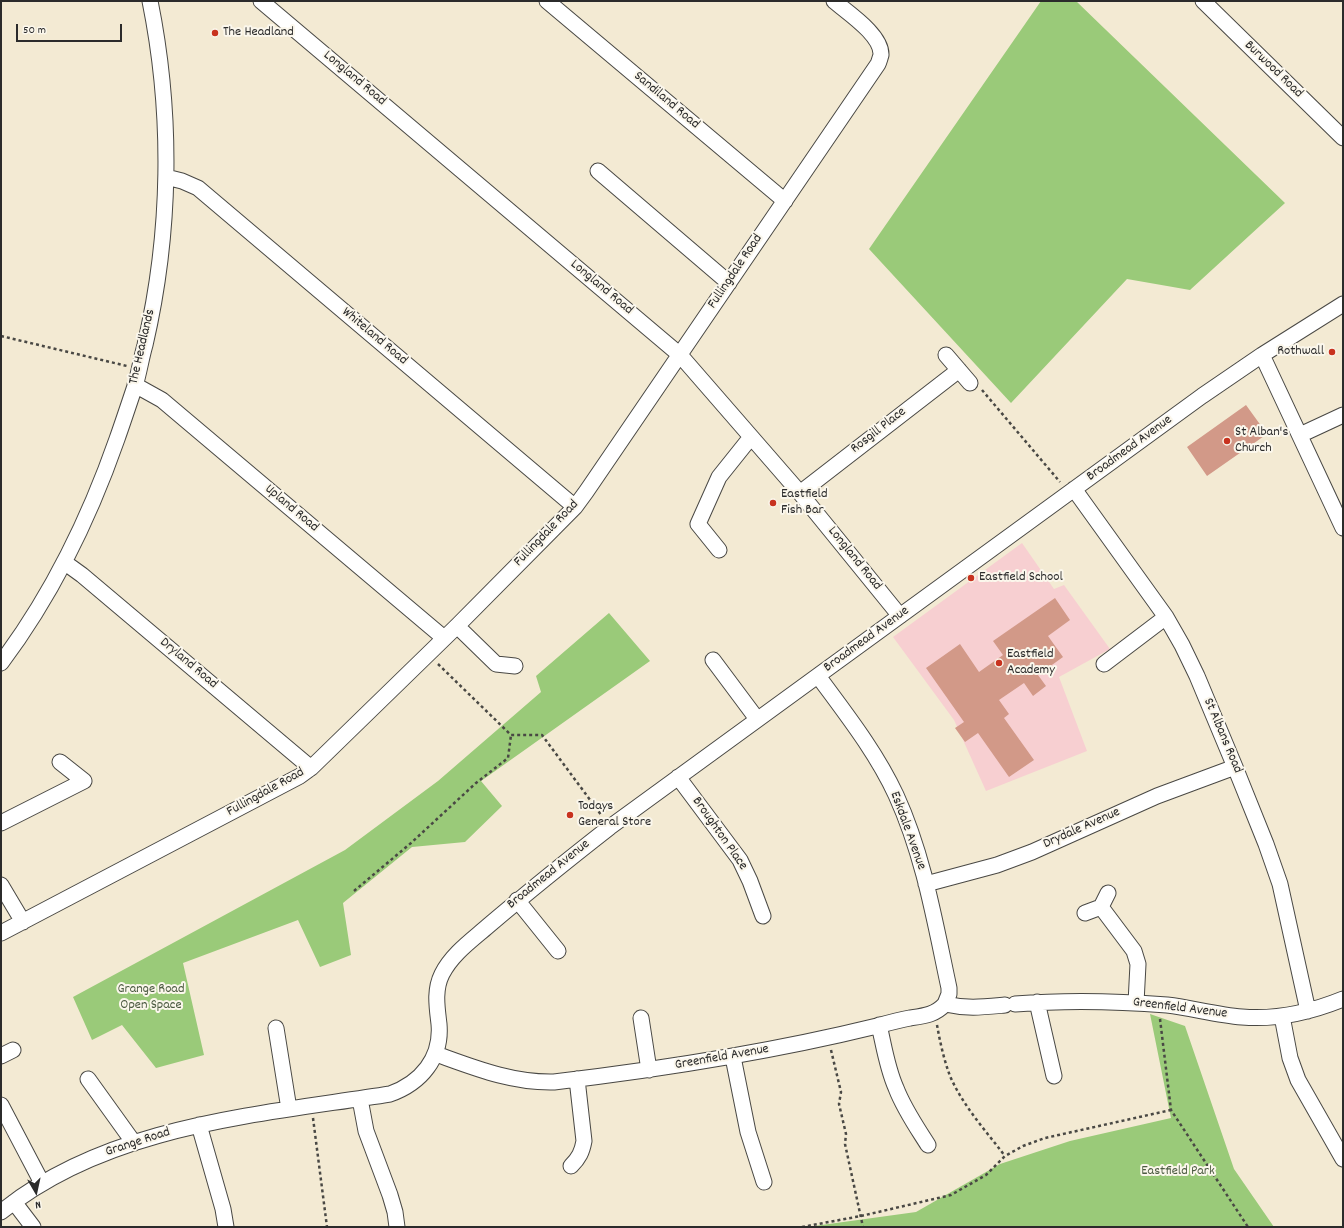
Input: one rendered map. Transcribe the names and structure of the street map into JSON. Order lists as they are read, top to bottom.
{
  "streets": {
    "street": [
      "Burwood Road",
      "Longland Road",
      "Sandiland Road",
      "Fullingdale Road",
      "Whiteland Road",
      "The Headlands",
      "Rosgill Place",
      "Broadmead Avenue",
      "Upland Road",
      "Dryland Road",
      "St Albans Road",
      "Drydale Avenue",
      "Eskdale Avenue",
      "Broughton Place",
      "Greenfield Avenue",
      "Grange Road"
    ]
  },
  "crossings": [
    ["Longland Road", "Fullingdale Road"],
    ["Longland Road", "Rosgill Place"],
    ["Longland Road", "Broadmead Avenue"],
    ["Sandiland Road", "Fullingdale Road"],
    ["Fullingdale Road", "Whiteland Road"],
    ["Fullingdale Road", "Upland Road"],
    ["Fullingdale Road", "Dryland Road"],
    ["Whiteland Road", "The Headlands"],
    ["The Headlands", "Upland Road"],
    ["The Headlands", "Dryland Road"],
    ["Broadmead Avenue", "St Albans Road"],
    ["Broadmead Avenue", "Eskdale Avenue"],
    ["Broadmead Avenue", "Broughton Place"],
    ["Broadmead Avenue", "Grange Road"],
    ["St Albans Road", "Drydale Avenue"],
    ["St Albans Road", "Greenfield Avenue"],
    ["Drydale Avenue", "Eskdale Avenue"],
    ["Eskdale Avenue", "Greenfield Avenue"],
    ["Greenfield Avenue", "Grange Road"]
  ],
  "parks": ["Grange Road Open Space", "Eastfield Park"],
  "places": [
    "The Headland",
    "Rothwall",
    "St Alban's Church",
    "Eastfield Fish Bar",
    "Eastfield School",
    "Eastfield Academy",
    "Todays General Store"
  ],
  "scale_bar": "50 m",
  "north": "bottom"
}
